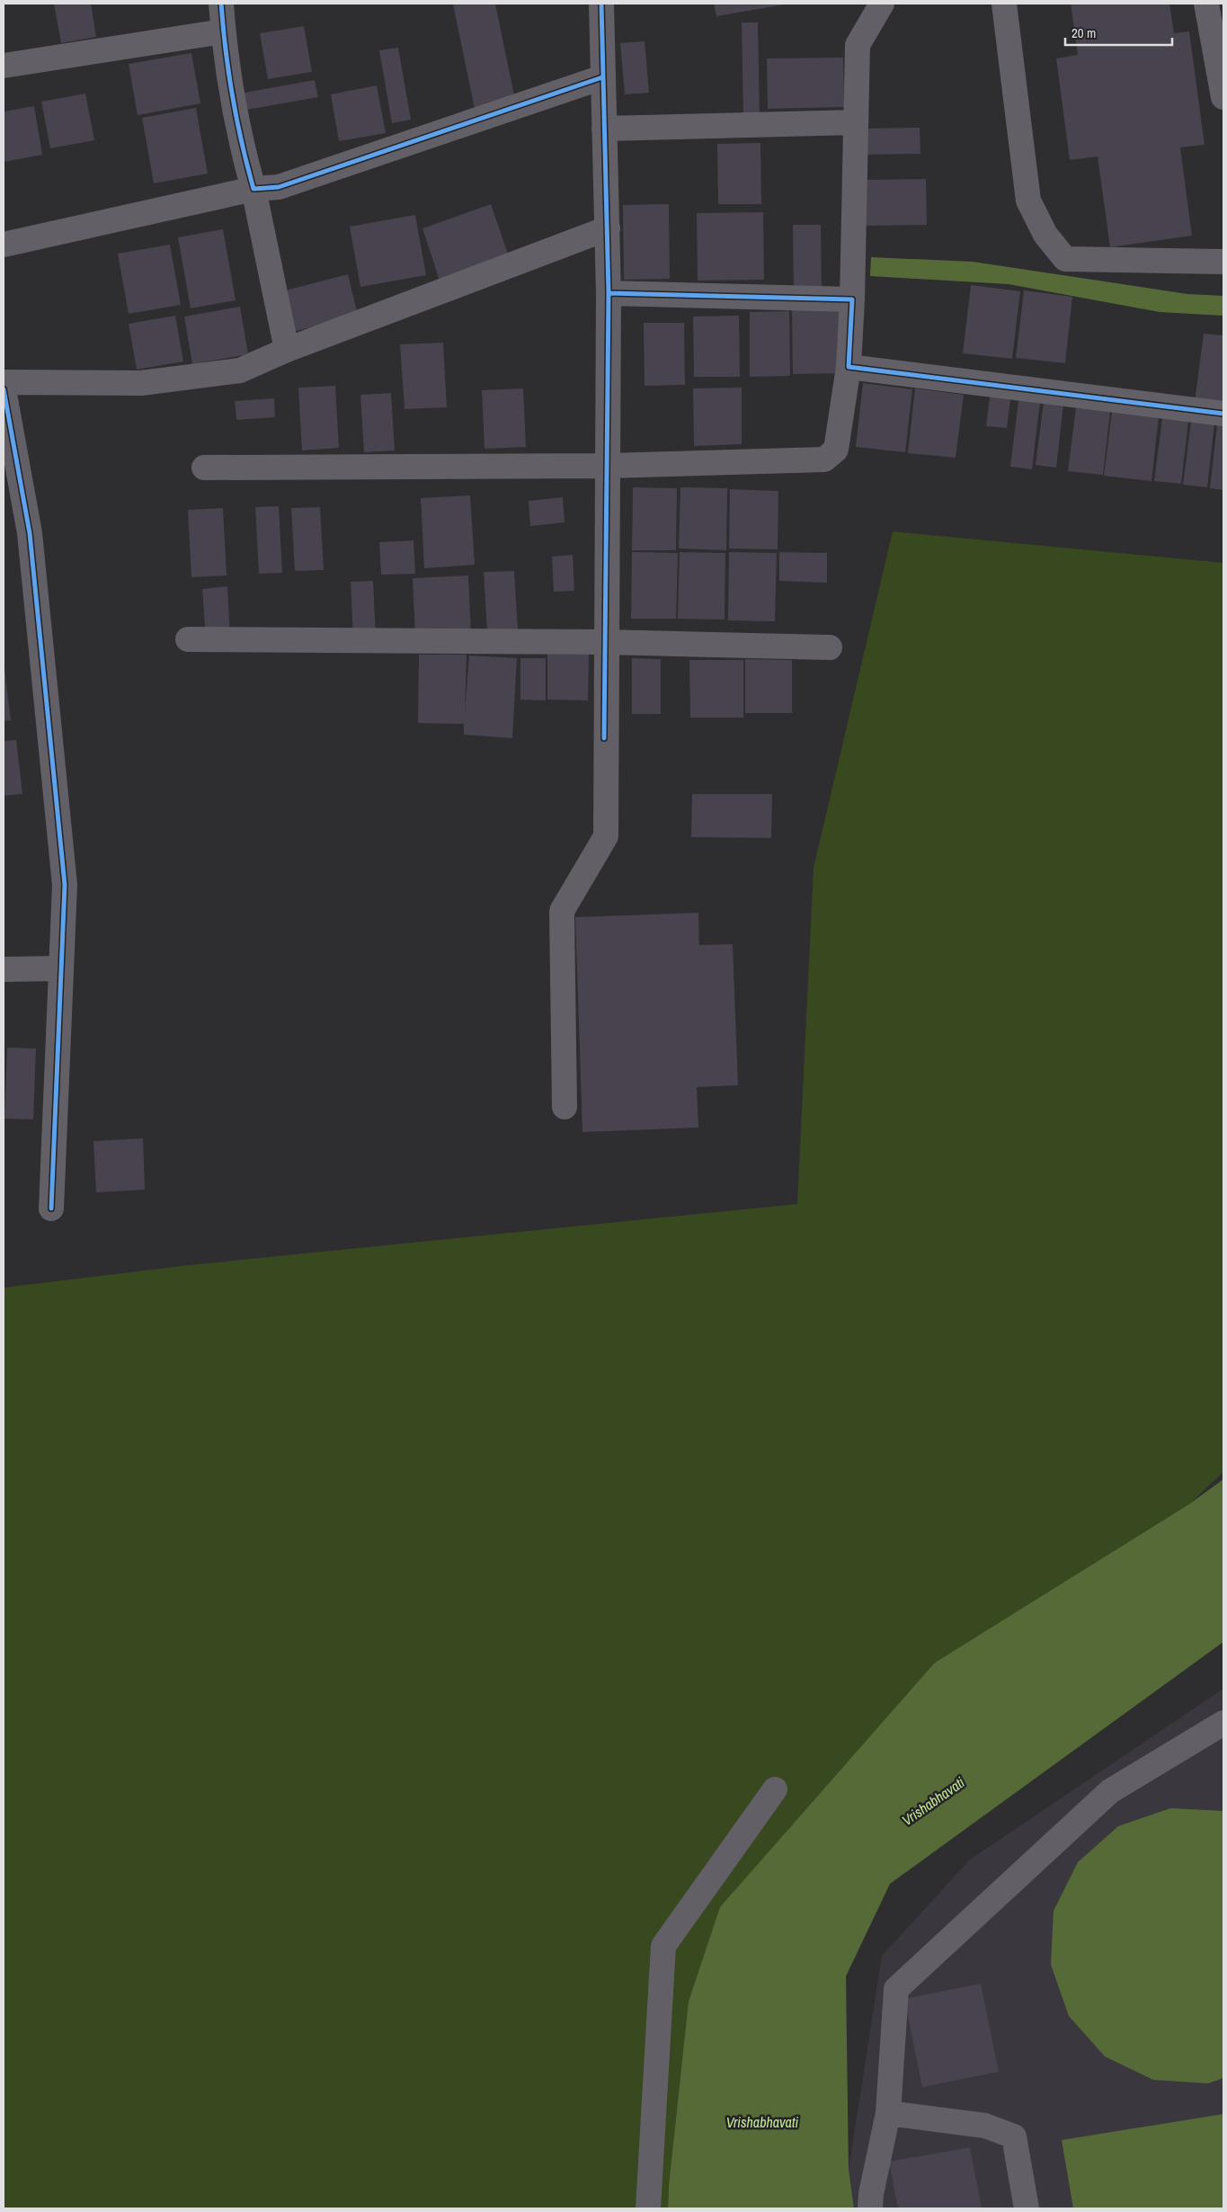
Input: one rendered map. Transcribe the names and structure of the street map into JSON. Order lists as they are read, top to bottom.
{
  "water": ["Vrishabhavati"],
  "scale_bar": "20 m"
}
